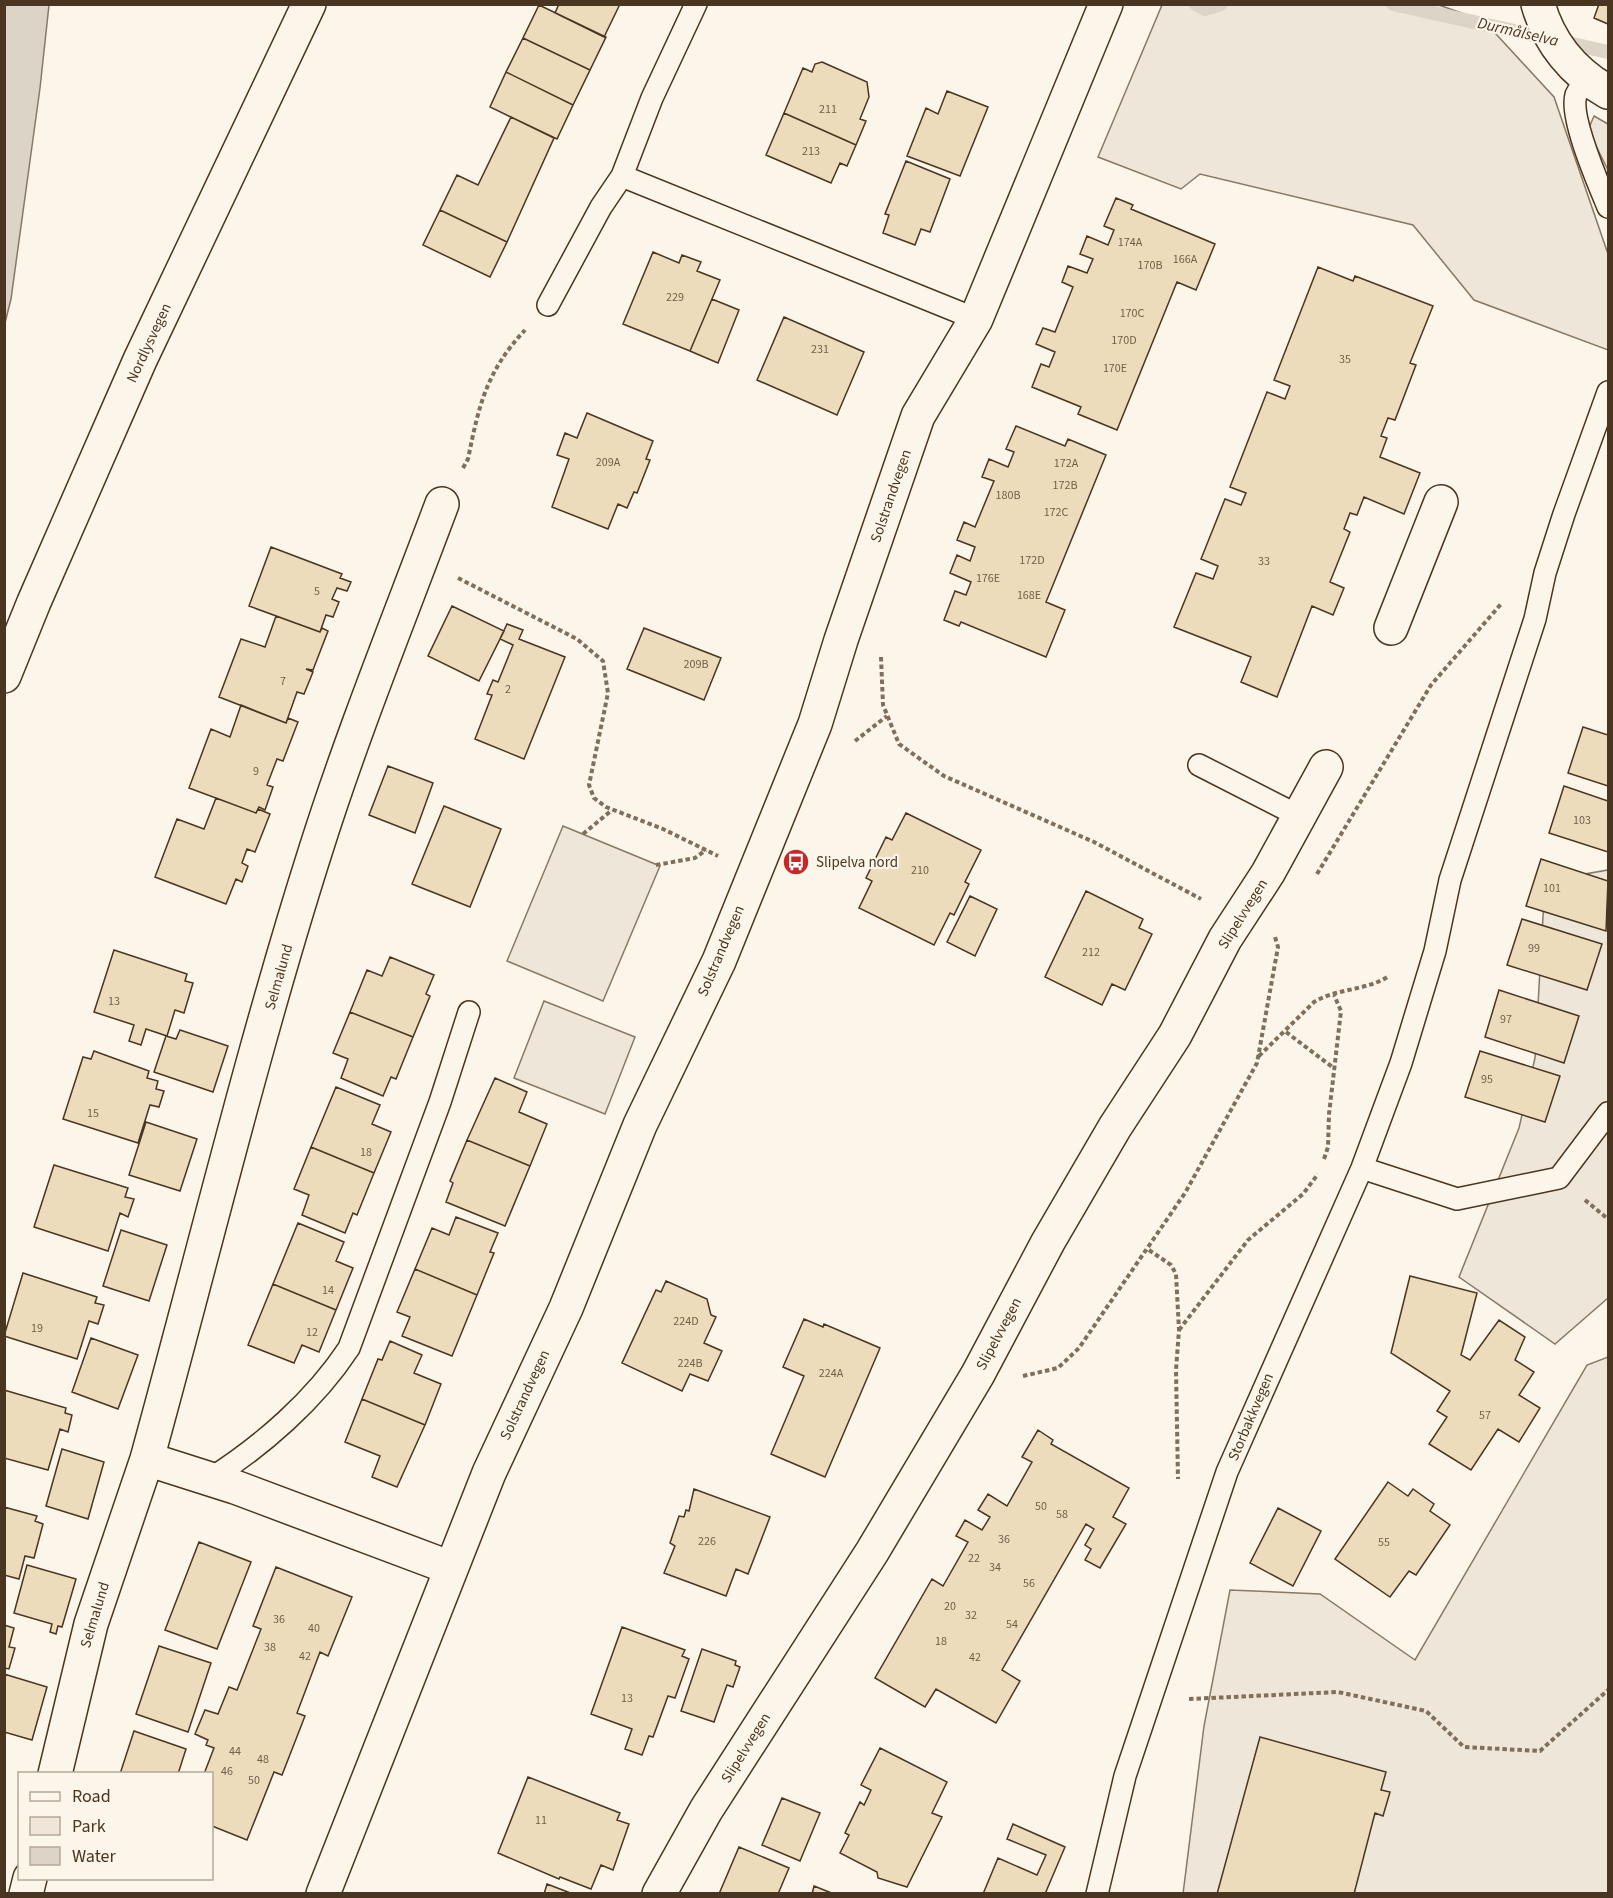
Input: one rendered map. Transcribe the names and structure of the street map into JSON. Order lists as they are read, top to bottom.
{
  "streets": {
    "main road": [
      "Nordlysvegen",
      "Solstrandvegen",
      "Slipelvvegen",
      "Selmalund"
    ],
    "lane": ["Storbakkvegen"]
  },
  "water": ["Durmålselva"],
  "places": {
    "bus stop": ["Slipelva nord"]
  },
  "house_numbers": [
    "211",
    "213",
    "174A",
    "166A",
    "170B",
    "229",
    "170C",
    "170D",
    "231",
    "35",
    "170E",
    "209A",
    "172A",
    "172B",
    "180B",
    "172C",
    "172D",
    "33",
    "176E",
    "5",
    "168E",
    "209B",
    "7",
    "2",
    "9",
    "103",
    "210",
    "101",
    "99",
    "212",
    "13",
    "97",
    "95",
    "15",
    "18",
    "14",
    "224D",
    "19",
    "12",
    "224B",
    "224A",
    "57",
    "50",
    "58",
    "36",
    "226",
    "55",
    "22",
    "34",
    "56",
    "20",
    "32",
    "36",
    "54",
    "40",
    "18",
    "38",
    "42",
    "42",
    "13",
    "44",
    "48",
    "46",
    "50",
    "11"
  ],
  "legend": ["Road", "Park", "Water"]
}
